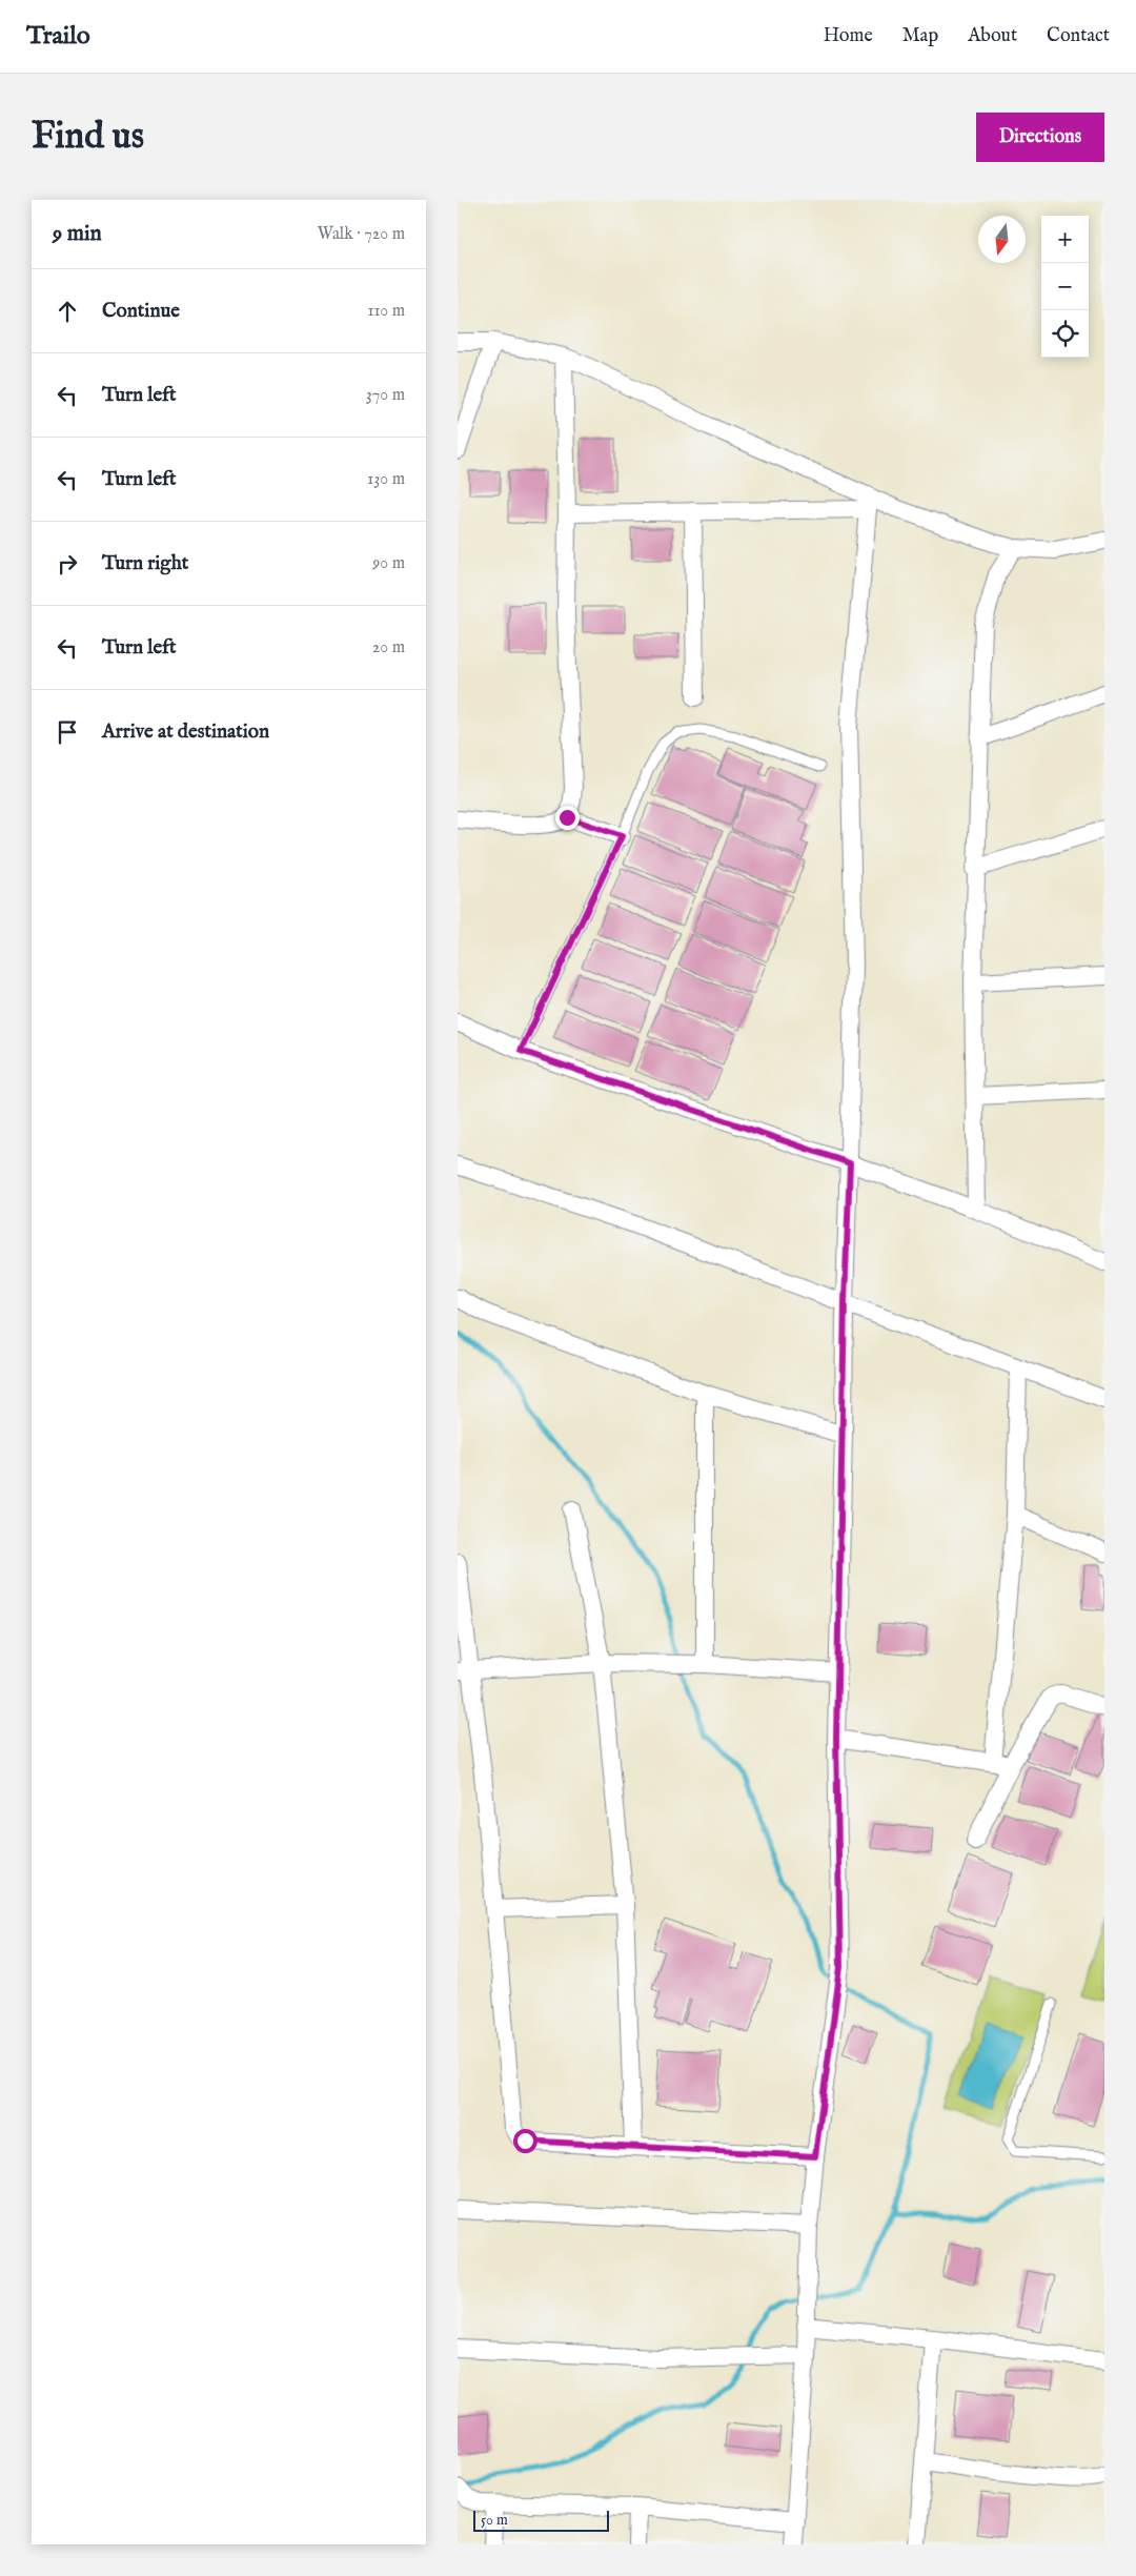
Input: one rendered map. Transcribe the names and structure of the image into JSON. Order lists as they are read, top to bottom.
{
  "scale_bar": "50 m",
  "north": "bottom",
  "page": {
    "header": "Trailo",
    "nav": [
      "Home",
      "Map",
      "About",
      "Contact"
    ],
    "buttons": "Directions",
    "title": "Find us",
    "heading": ["9 min", "Walk · 720 m"],
    "map_buttons": ["+", "−"],
    "list": [
      ["Continue", "110 m"],
      ["Turn left", "370 m"],
      ["Turn left", "130 m"],
      ["Turn right", "90 m"],
      ["Turn left", "20 m"],
      "Arrive at destination"
    ],
    "scale": "50 m"
  }
}
